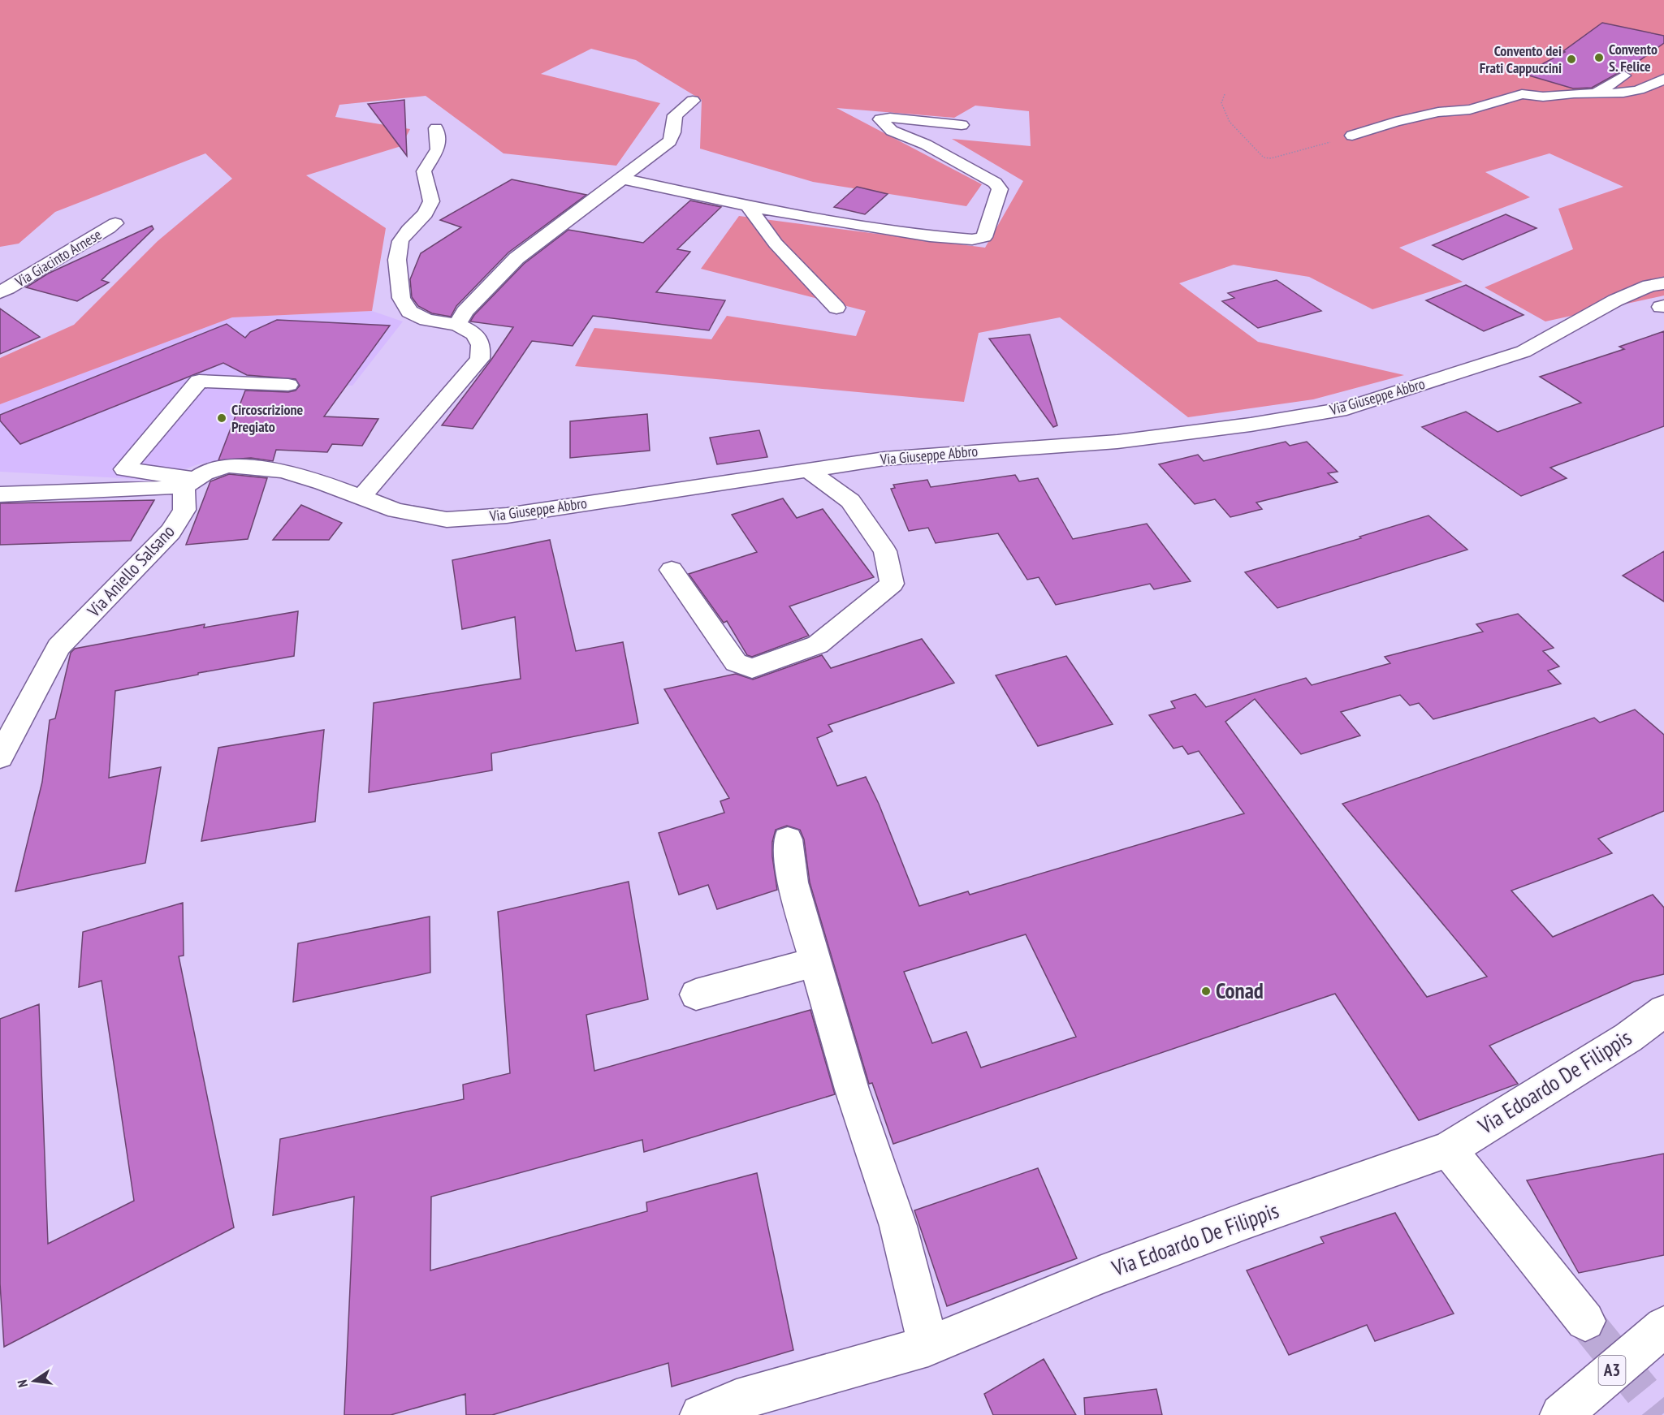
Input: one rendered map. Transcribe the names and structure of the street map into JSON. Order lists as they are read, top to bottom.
{
  "streets": {
    "main road": [
      "Via Giacinto Arnese",
      "Via Giuseppe Abbro",
      "Via Aniello Salsano",
      "Via Edoardo De Filippis",
      "A3"
    ]
  },
  "crossings": [
    ["Via Giuseppe Abbro", "Via Aniello Salsano"]
  ],
  "places": [
    "Convento S. Felice",
    "Convento dei Frati Cappuccini",
    "Circoscrizione Pregiato",
    "Conad"
  ],
  "north": "left"
}
